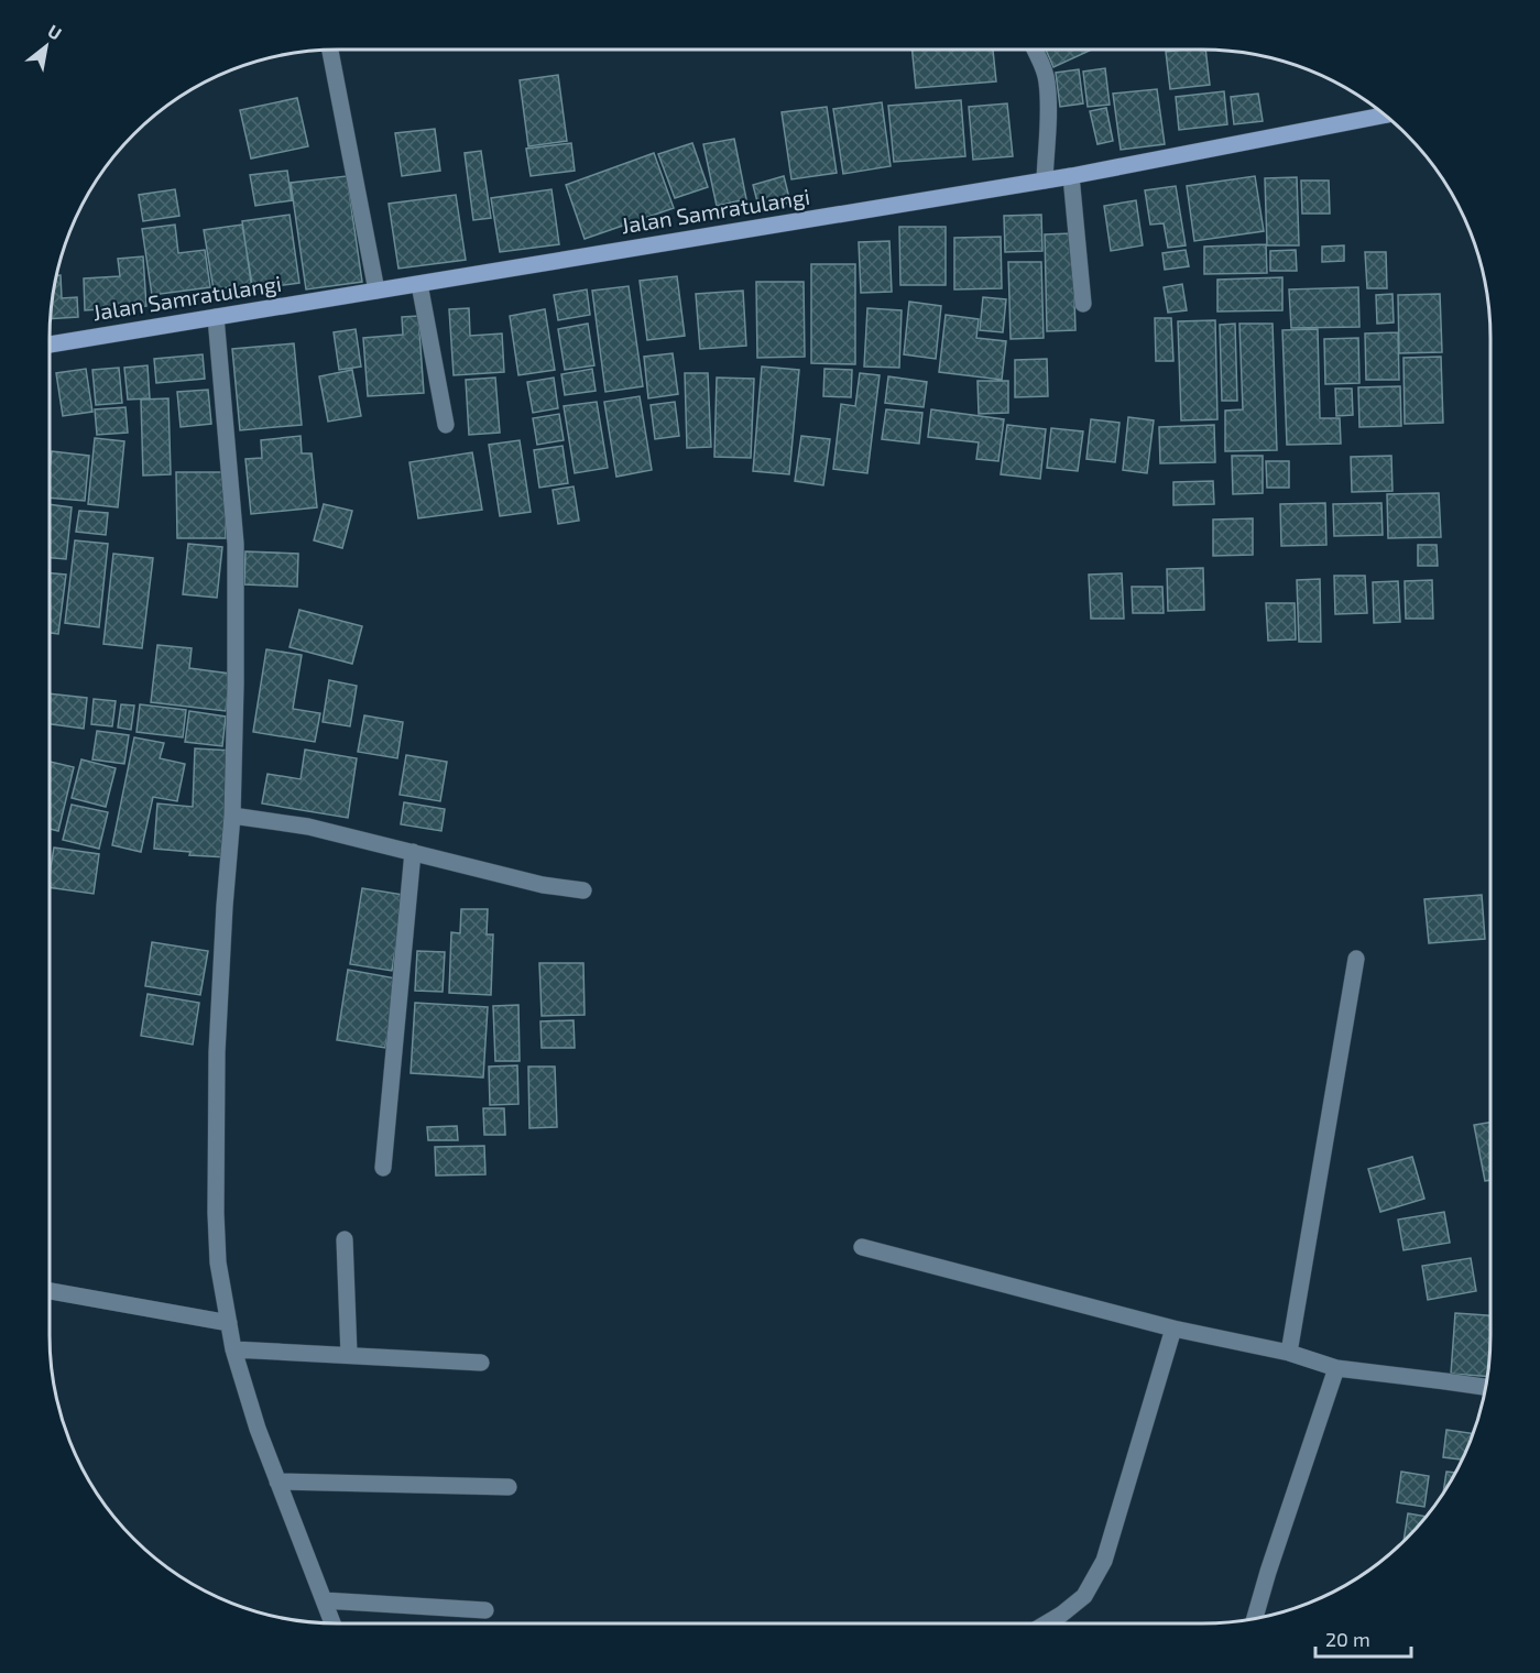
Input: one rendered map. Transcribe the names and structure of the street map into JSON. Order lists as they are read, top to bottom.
{
  "streets": {
    "main road": ["Jalan Samratulangi"]
  },
  "scale_bar": "20 m",
  "north": "top right"
}
